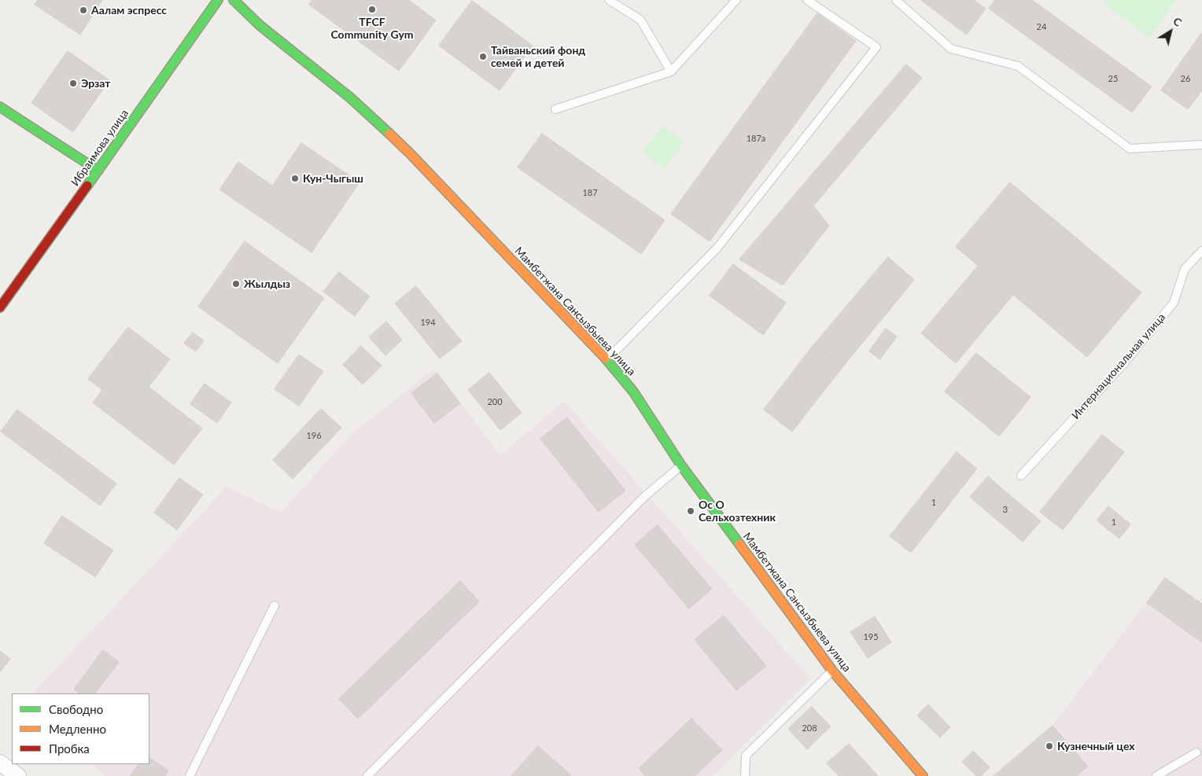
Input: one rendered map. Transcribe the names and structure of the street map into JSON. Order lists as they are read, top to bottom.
{
  "streets": {
    "street": ["Ибраимова улица", "Мамбетжана Сансызбыева улица"],
    "lane": ["Интернациональная улица"]
  },
  "places": [
    "TFCF Community Gym",
    "Аалам эспресс",
    "Тайваньский фонд семей и детей",
    "Эрзат",
    "Кун-Чыгыш",
    "Жылдыз",
    "Ос О Сельхозтехник",
    "Кузнечный цех"
  ],
  "house_numbers": [
    "24",
    "25",
    "26",
    "187а",
    "187",
    "194",
    "200",
    "196",
    "1",
    "3",
    "1",
    "195",
    "208"
  ],
  "legend": ["Свободно", "Медленно", "Пробка"],
  "north": "top right"
}
